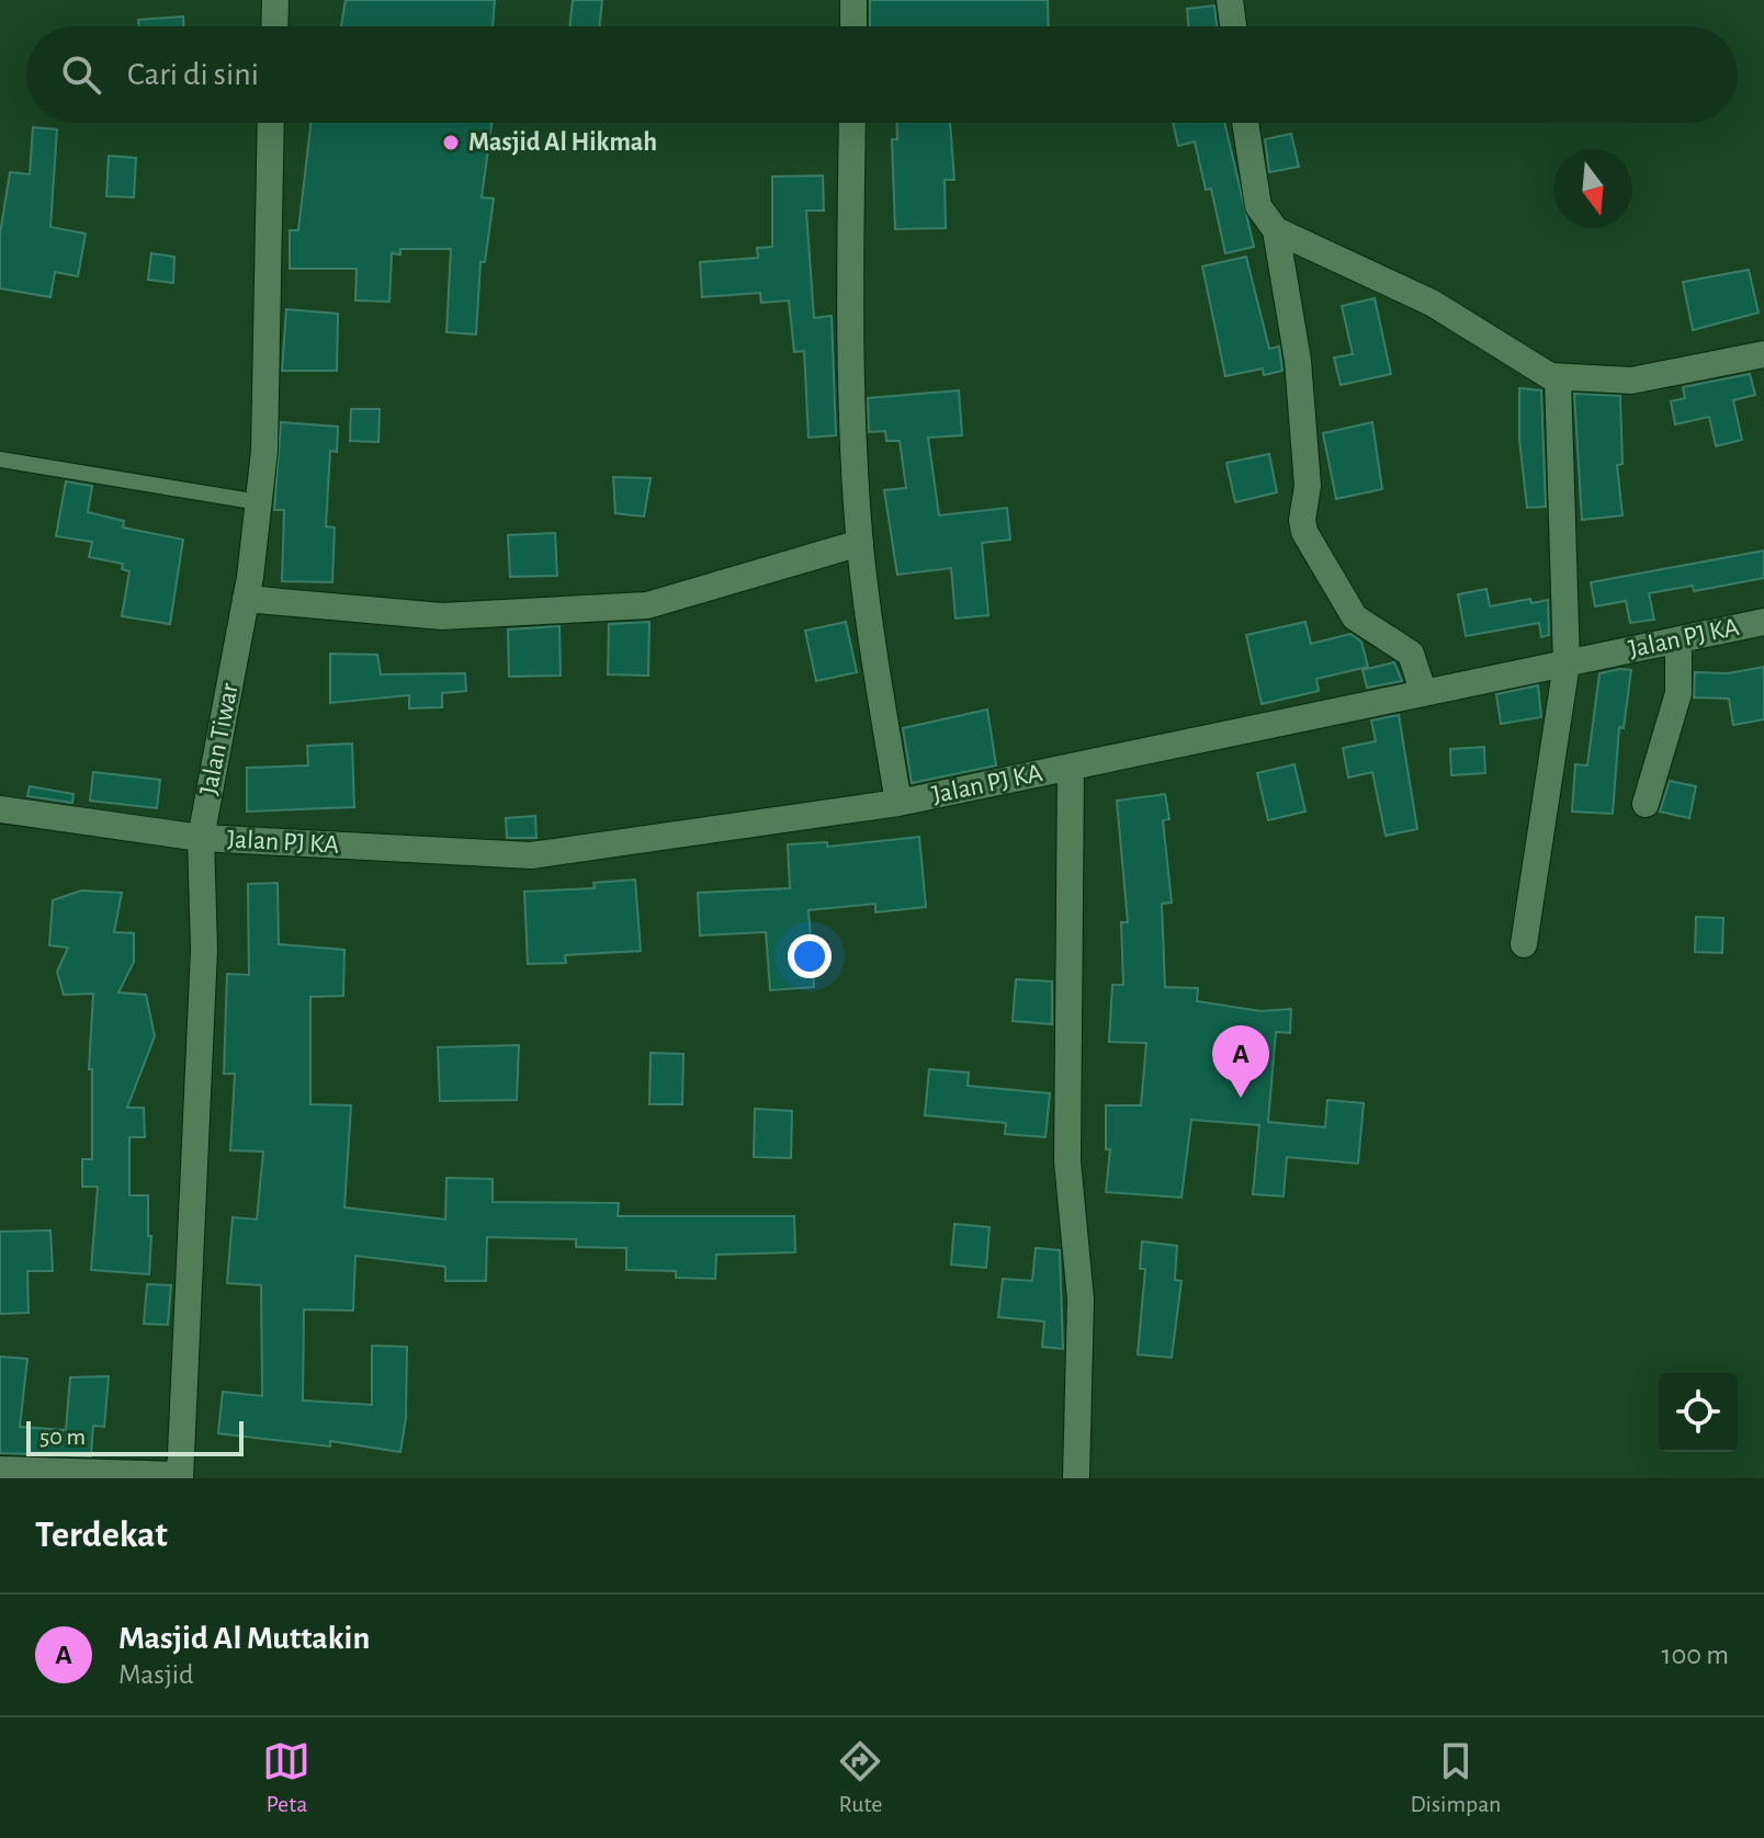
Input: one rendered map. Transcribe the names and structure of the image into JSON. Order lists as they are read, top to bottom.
{
  "streets": {
    "street": ["Jalan PJ KA", "Jalan Tiwar"]
  },
  "crossings": [
    ["Jalan PJ KA", "Jalan Tiwar"]
  ],
  "places": ["Masjid Al Hikmah"],
  "scale_bar": "50 m",
  "north": "bottom",
  "page": {
    "search": "Cari di sini",
    "pins": "A",
    "scale": "50 m",
    "heading": "Terdekat",
    "list": [
      {
        "mark": "A",
        "name": "Masjid Al Muttakin",
        "note": "Masjid",
        "value": "100 m"
      }
    ],
    "nav": ["Peta", "Rute", "Disimpan"]
  }
}
